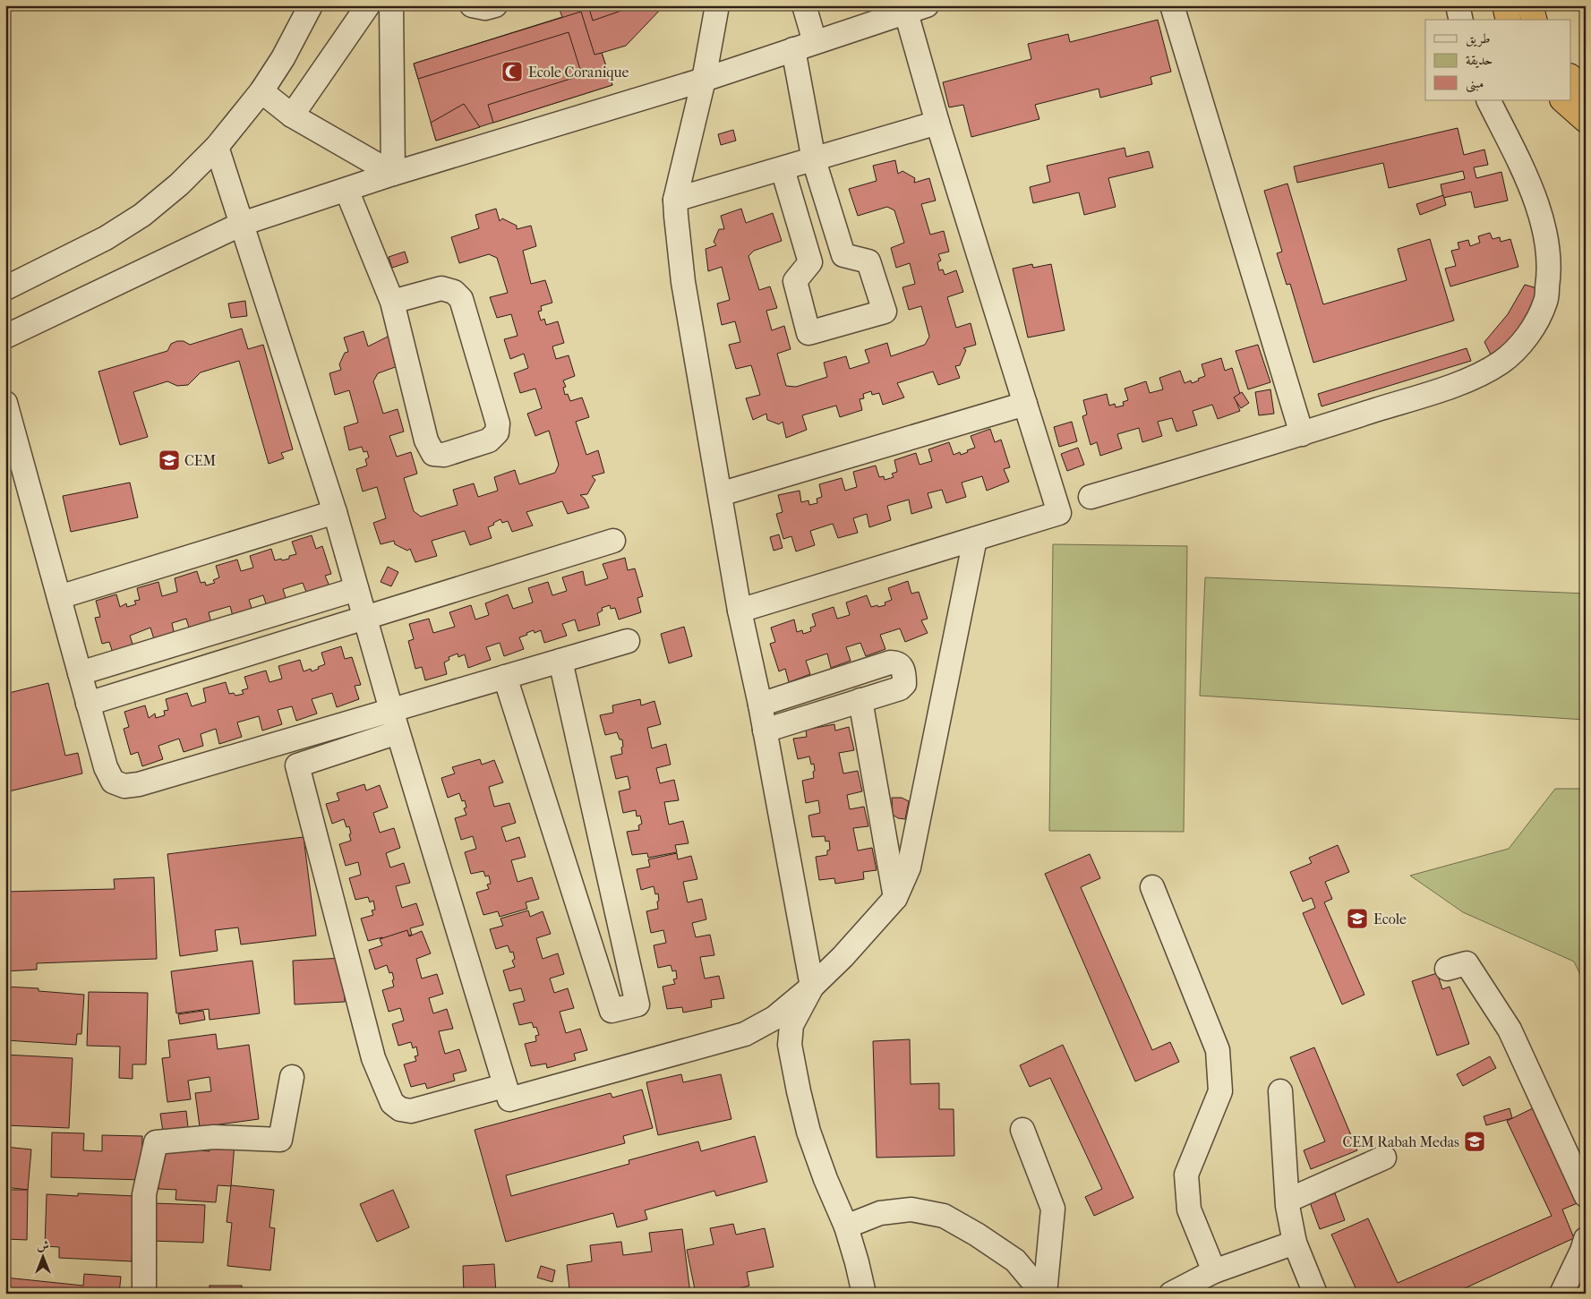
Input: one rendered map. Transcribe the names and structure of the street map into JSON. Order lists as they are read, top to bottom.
{
  "places": {
    "mosque": ["Ecole Coranique"],
    "school or university": ["CEM", "Ecole", "CEM Rabah Medas"]
  },
  "legend": ["طريق", "حديقة", "مبنى"],
  "north": "top"
}
